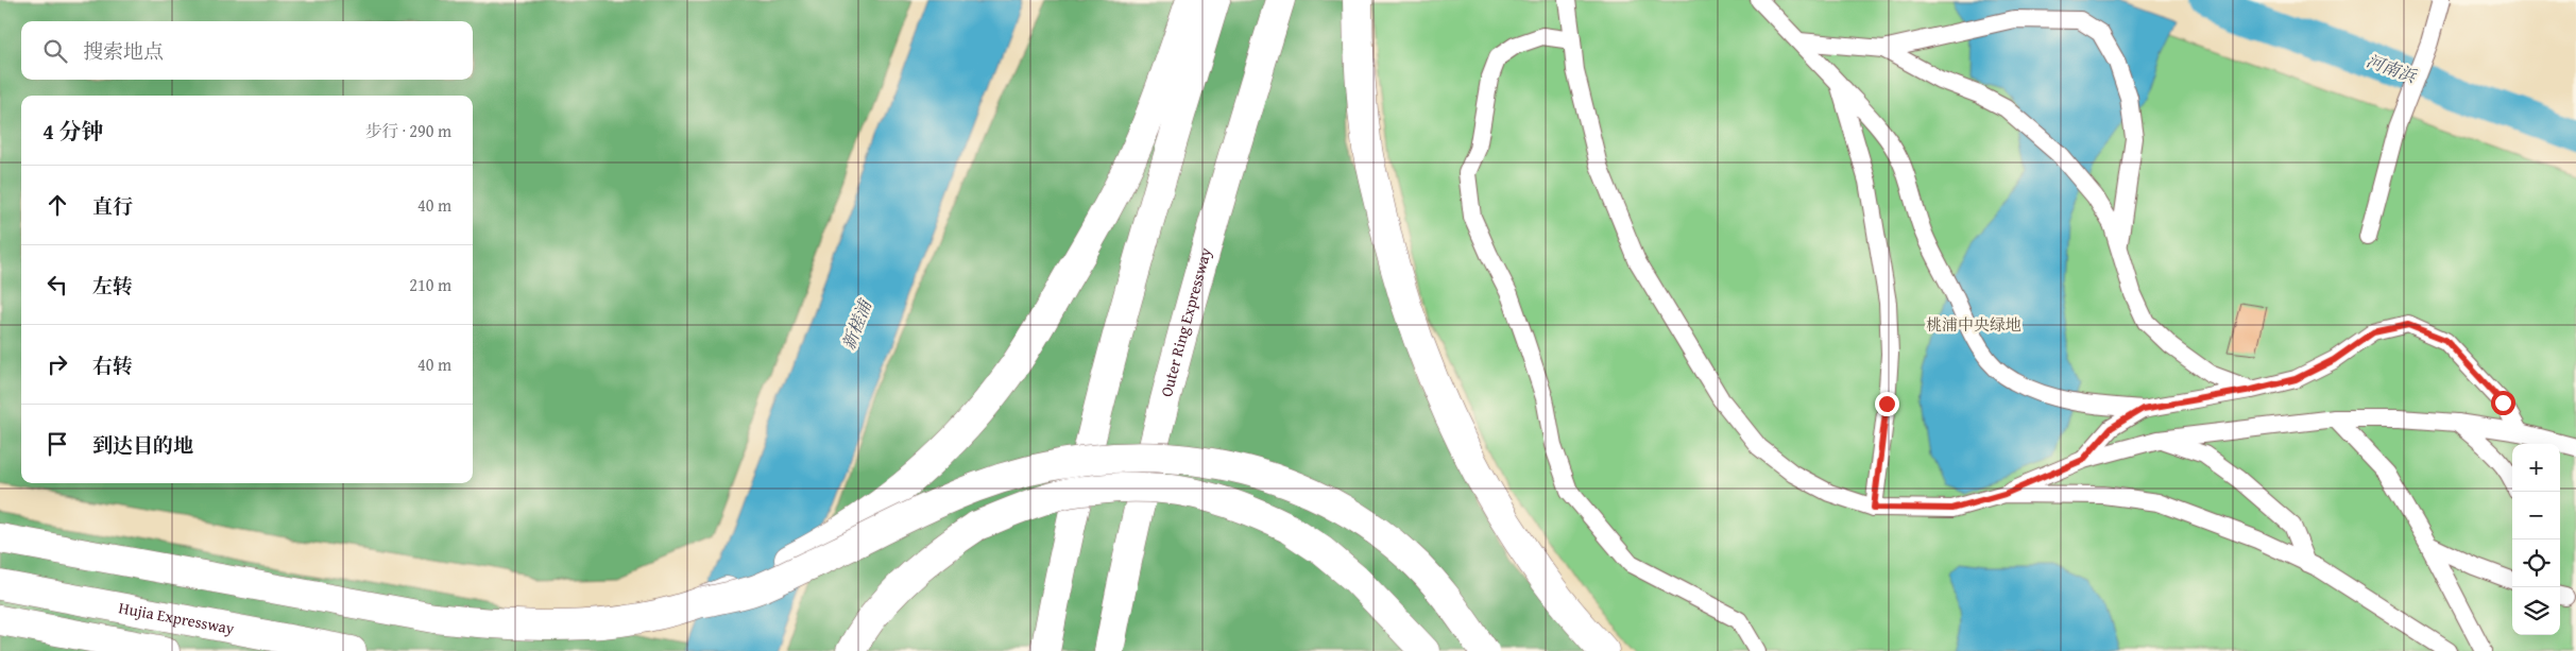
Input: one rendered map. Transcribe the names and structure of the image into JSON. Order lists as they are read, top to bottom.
{
  "streets": {
    "highway": ["Outer Ring Expressway", "Hujia Expressway"]
  },
  "water": ["河南浜", "新槎浦"],
  "parks": ["桃浦中央绿地"],
  "page": {
    "search": "搜索地点",
    "heading": ["4 分钟", "步行 · 290 m"],
    "list": [
      ["直行", "40 m"],
      ["左转", "210 m"],
      ["右转", "40 m"],
      "到达目的地"
    ],
    "map_buttons": ["+", "−"]
  }
}
